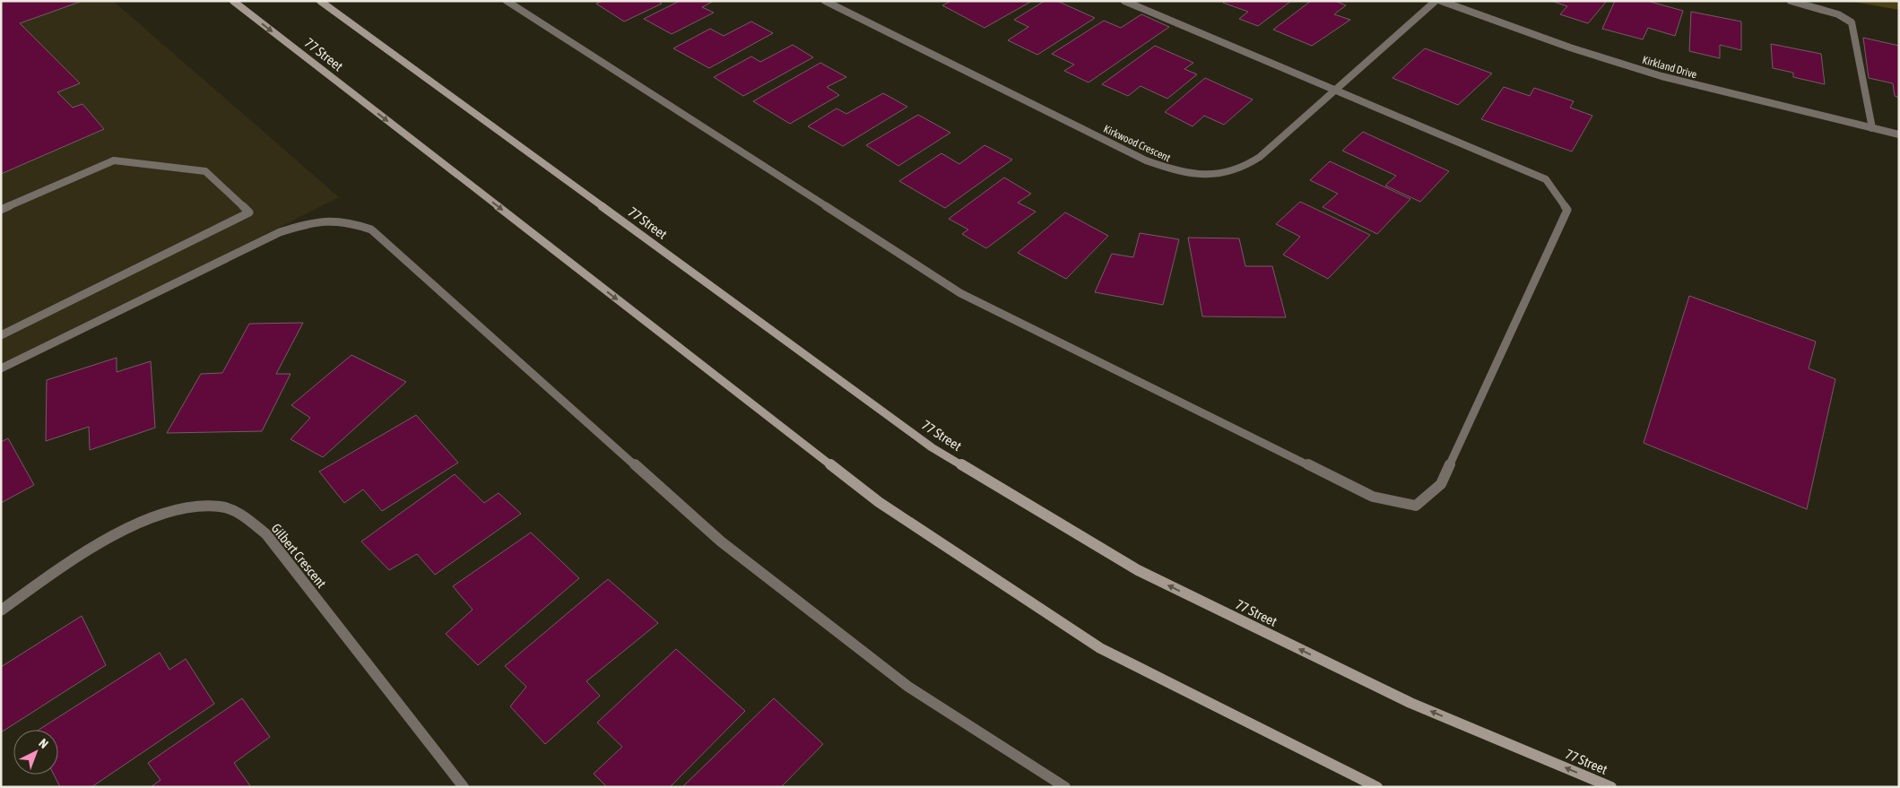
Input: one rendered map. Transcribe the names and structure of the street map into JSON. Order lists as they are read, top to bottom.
{
  "streets": {
    "main road": ["77 Street"],
    "street": ["Kirkland Drive", "Kirkwood Crescent", "Gilbert Crescent"]
  },
  "north": "top right"
}
